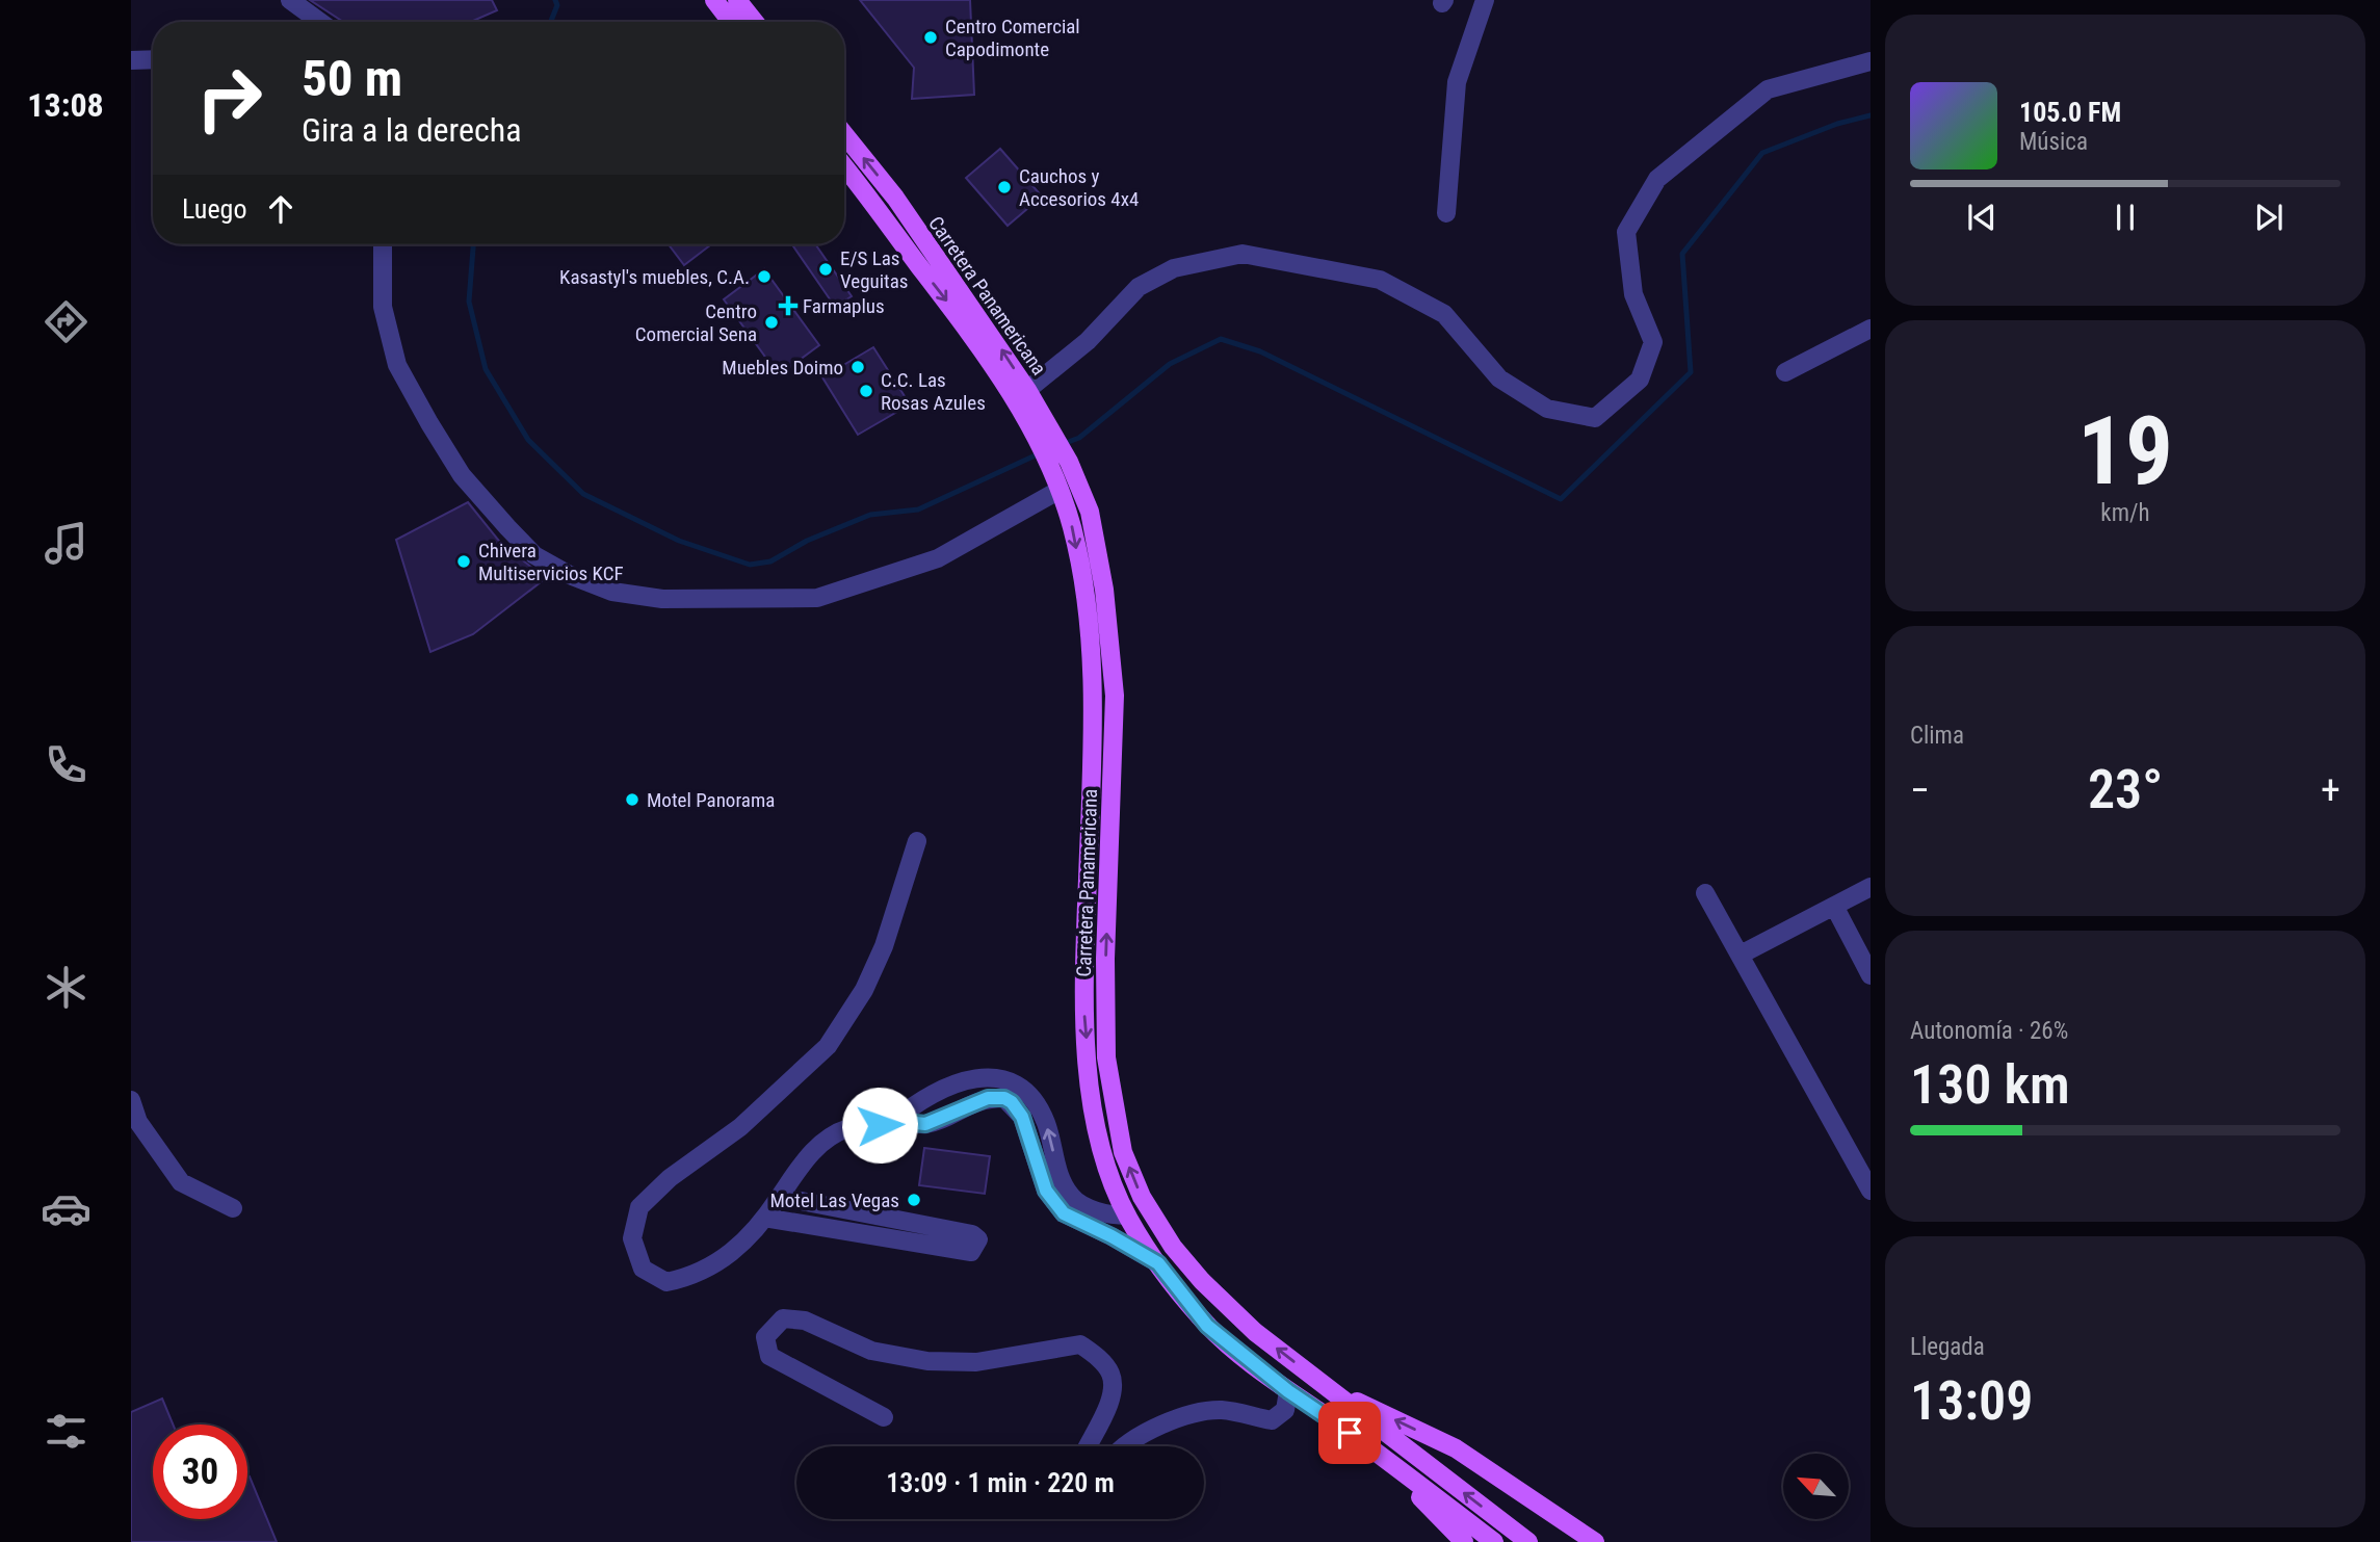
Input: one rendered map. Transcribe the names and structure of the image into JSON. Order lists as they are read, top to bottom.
{
  "streets": {
    "main road": ["Carretera Panamericana"]
  },
  "places": {
    "other": [
      "Centro Comercial Capodimonte",
      "Cauchos y Accesorios 4x4",
      "E/S Las Veguitas",
      "Kasastyl's muebles, C.A.",
      "Centro Comercial Sena",
      "Muebles Doimo",
      "C.C. Las Rosas Azules",
      "Chivera Multiservicios KCF",
      "Motel Panorama",
      "Motel Las Vegas"
    ],
    "health": ["Farmaplus"]
  },
  "north": "top left",
  "page": {
    "tabs": "13:08",
    "turn": ["50 m", "Gira a la derecha"],
    "song": ["105.0 FM", "Música"],
    "then": "Luego",
    "tile": [
      ["19", "km/h"],
      "Clima",
      ["Autonomía · 26%", "130 km"],
      ["Llegada", "13:09"]
    ],
    "heat": ["−", "23°", "+"],
    "limit": "30",
    "trip": "13:09 · 1 min · 220 m"
  }
}
